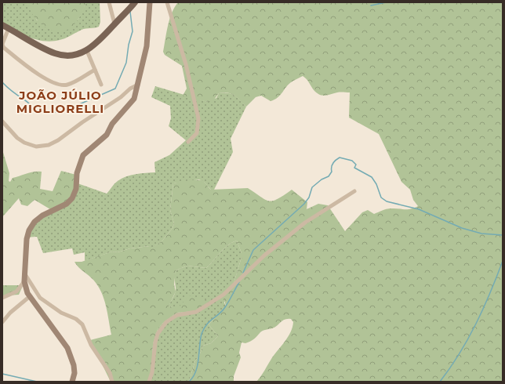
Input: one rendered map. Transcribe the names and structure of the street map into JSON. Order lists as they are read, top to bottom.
{
  "districts": ["JOÃO JÚLIO MIGLIORELLI"]
}
